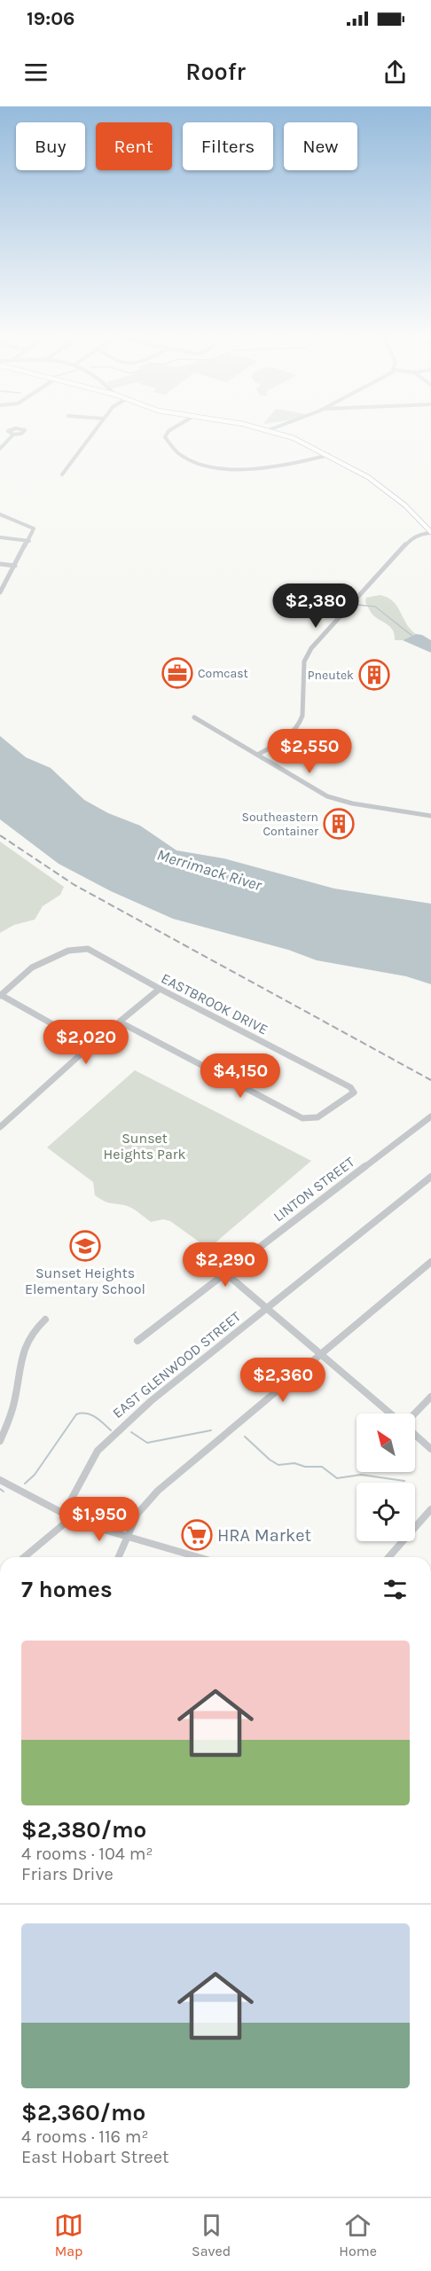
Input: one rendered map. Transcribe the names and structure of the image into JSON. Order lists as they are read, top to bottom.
{
  "streets": {
    "street": ["EASTBROOK DRIVE", "LINTON STREET", "EAST GLENWOOD STREET"]
  },
  "water": ["Merrimack River"],
  "parks": ["Sunset Heights Park"],
  "places": {
    "office": ["Comcast"],
    "building": ["Pneutek", "Southeastern Container"],
    "school or university": ["Sunset Heights Elementary School"],
    "supermarket": ["HRA Market"]
  },
  "north": "top left",
  "page": {
    "status": "19:06",
    "header": "Roofr",
    "chip": [
      "Buy",
      "Rent",
      "Filters",
      "New"
    ],
    "price": [
      "$2,380",
      "$2,550",
      "$2,020",
      "$4,150",
      "$2,290",
      "$2,360",
      "$1,950"
    ],
    "heading": "7 homes",
    "list": [
      {
        "name": "$2,380/mo",
        "note": "4 rooms · 104 m² · Friars Drive"
      },
      {
        "name": "$2,360/mo",
        "note": "4 rooms · 116 m² · East Hobart Street"
      }
    ],
    "tabs": ["Map", "Saved", "Home"]
  }
}
